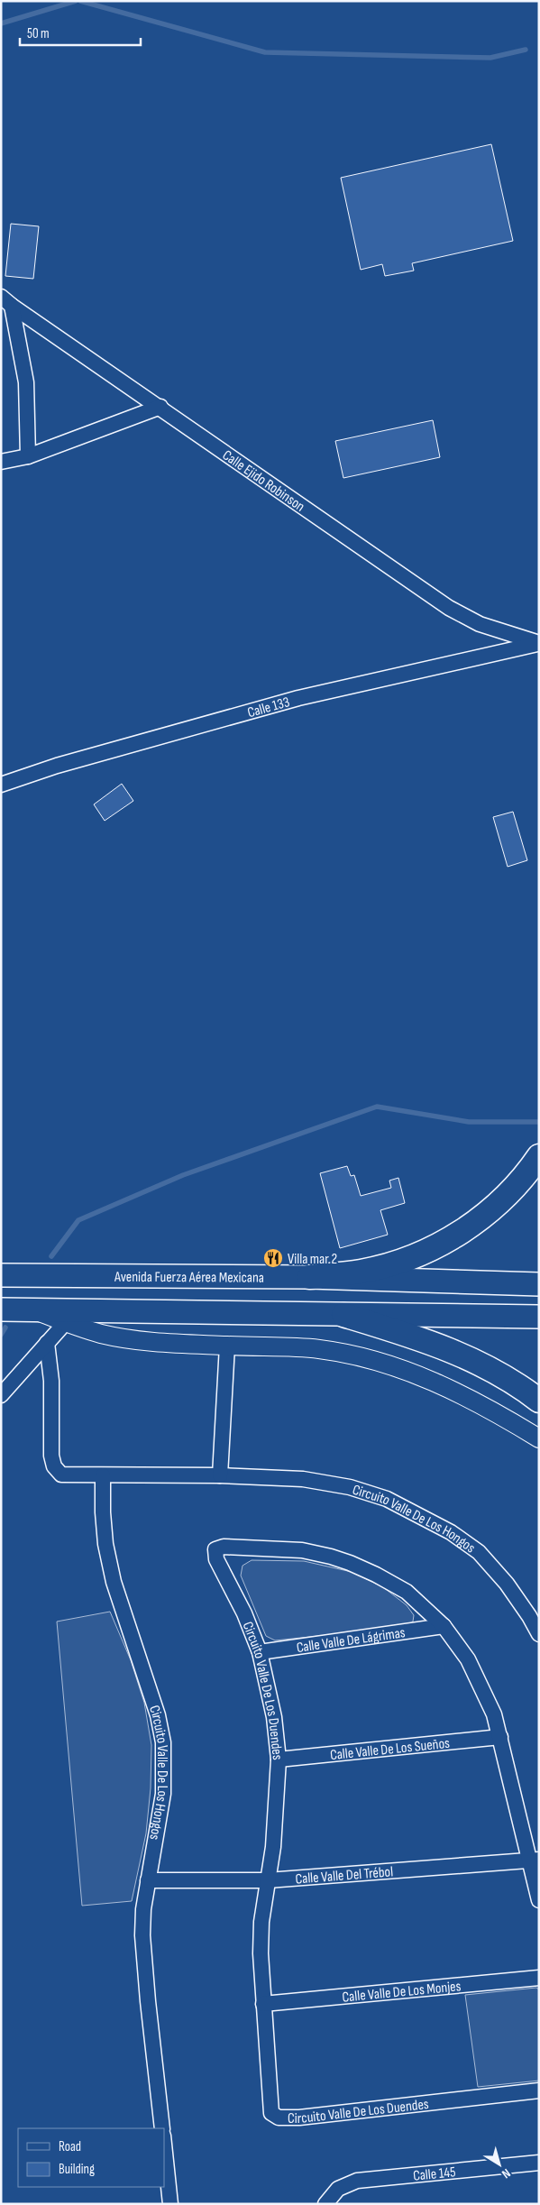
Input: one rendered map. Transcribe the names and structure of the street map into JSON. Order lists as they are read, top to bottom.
{
  "streets": {
    "main road": ["Avenida Fuerza Aérea Mexicana"],
    "street": [
      "Calle Ejido Robinson",
      "Calle 133",
      "Circuito Valle De Los Hongos",
      "Calle Valle De Lágrimas",
      "Circuito Valle De Los Duendes",
      "Calle Valle De Los Sueños",
      "Calle Valle Del Trébol",
      "Calle Valle De Los Monjes",
      "Calle 145"
    ]
  },
  "crossings": [
    ["Calle Ejido Robinson", "Calle 133"],
    ["Circuito Valle De Los Hongos", "Calle Valle Del Trébol"],
    ["Calle Valle De Lágrimas", "Circuito Valle De Los Duendes"],
    ["Circuito Valle De Los Duendes", "Calle Valle De Los Sueños"],
    ["Circuito Valle De Los Duendes", "Calle Valle Del Trébol"],
    ["Circuito Valle De Los Duendes", "Calle Valle De Los Monjes"]
  ],
  "places": {
    "restaurant": ["Villa mar 2"]
  },
  "legend": ["Road", "Building"],
  "scale_bar": "50 m",
  "north": "bottom right"
}
